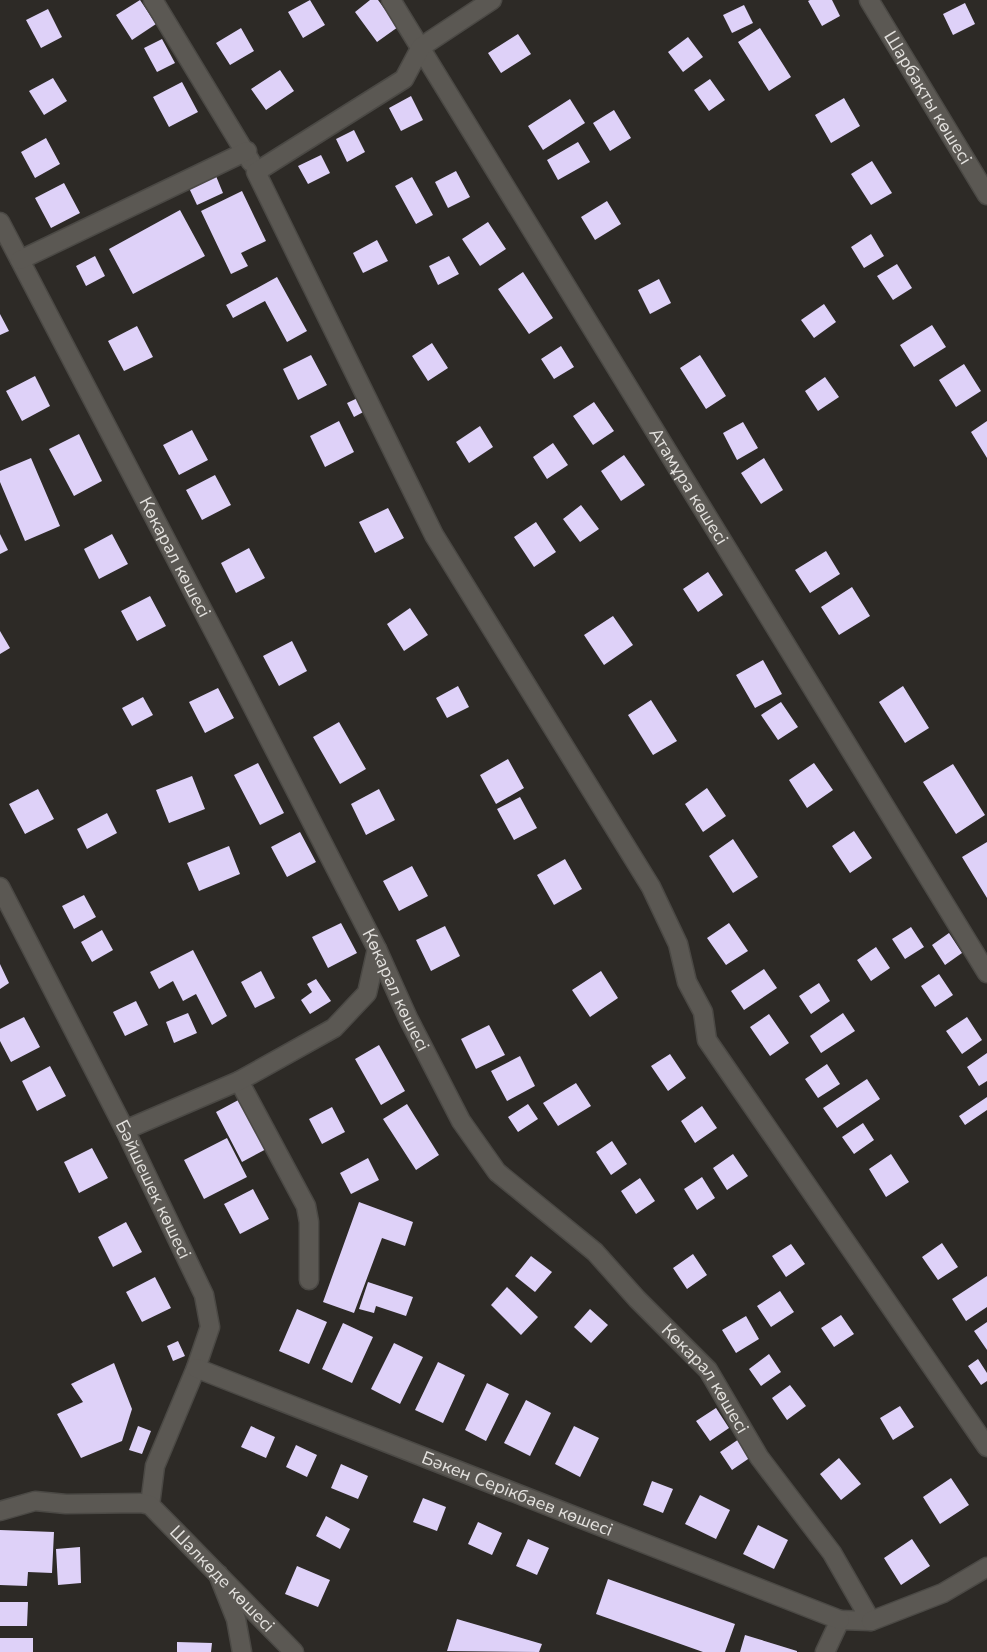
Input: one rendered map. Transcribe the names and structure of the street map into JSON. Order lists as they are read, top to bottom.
{
  "streets": {
    "street": [
      "Шарбақты көшесі",
      "Атамұра көшесі",
      "Көкарал көшесі",
      "Бәйшешек көшесі",
      "Бәкен Серікбаев көшесі",
      "Шалкөде көшесі"
    ]
  },
  "crossings": [
    ["Бәйшешек көшесі", "Бәкен Серікбаев көшесі"],
    ["Бәйшешек көшесі", "Шалкөде көшесі"]
  ]
}
